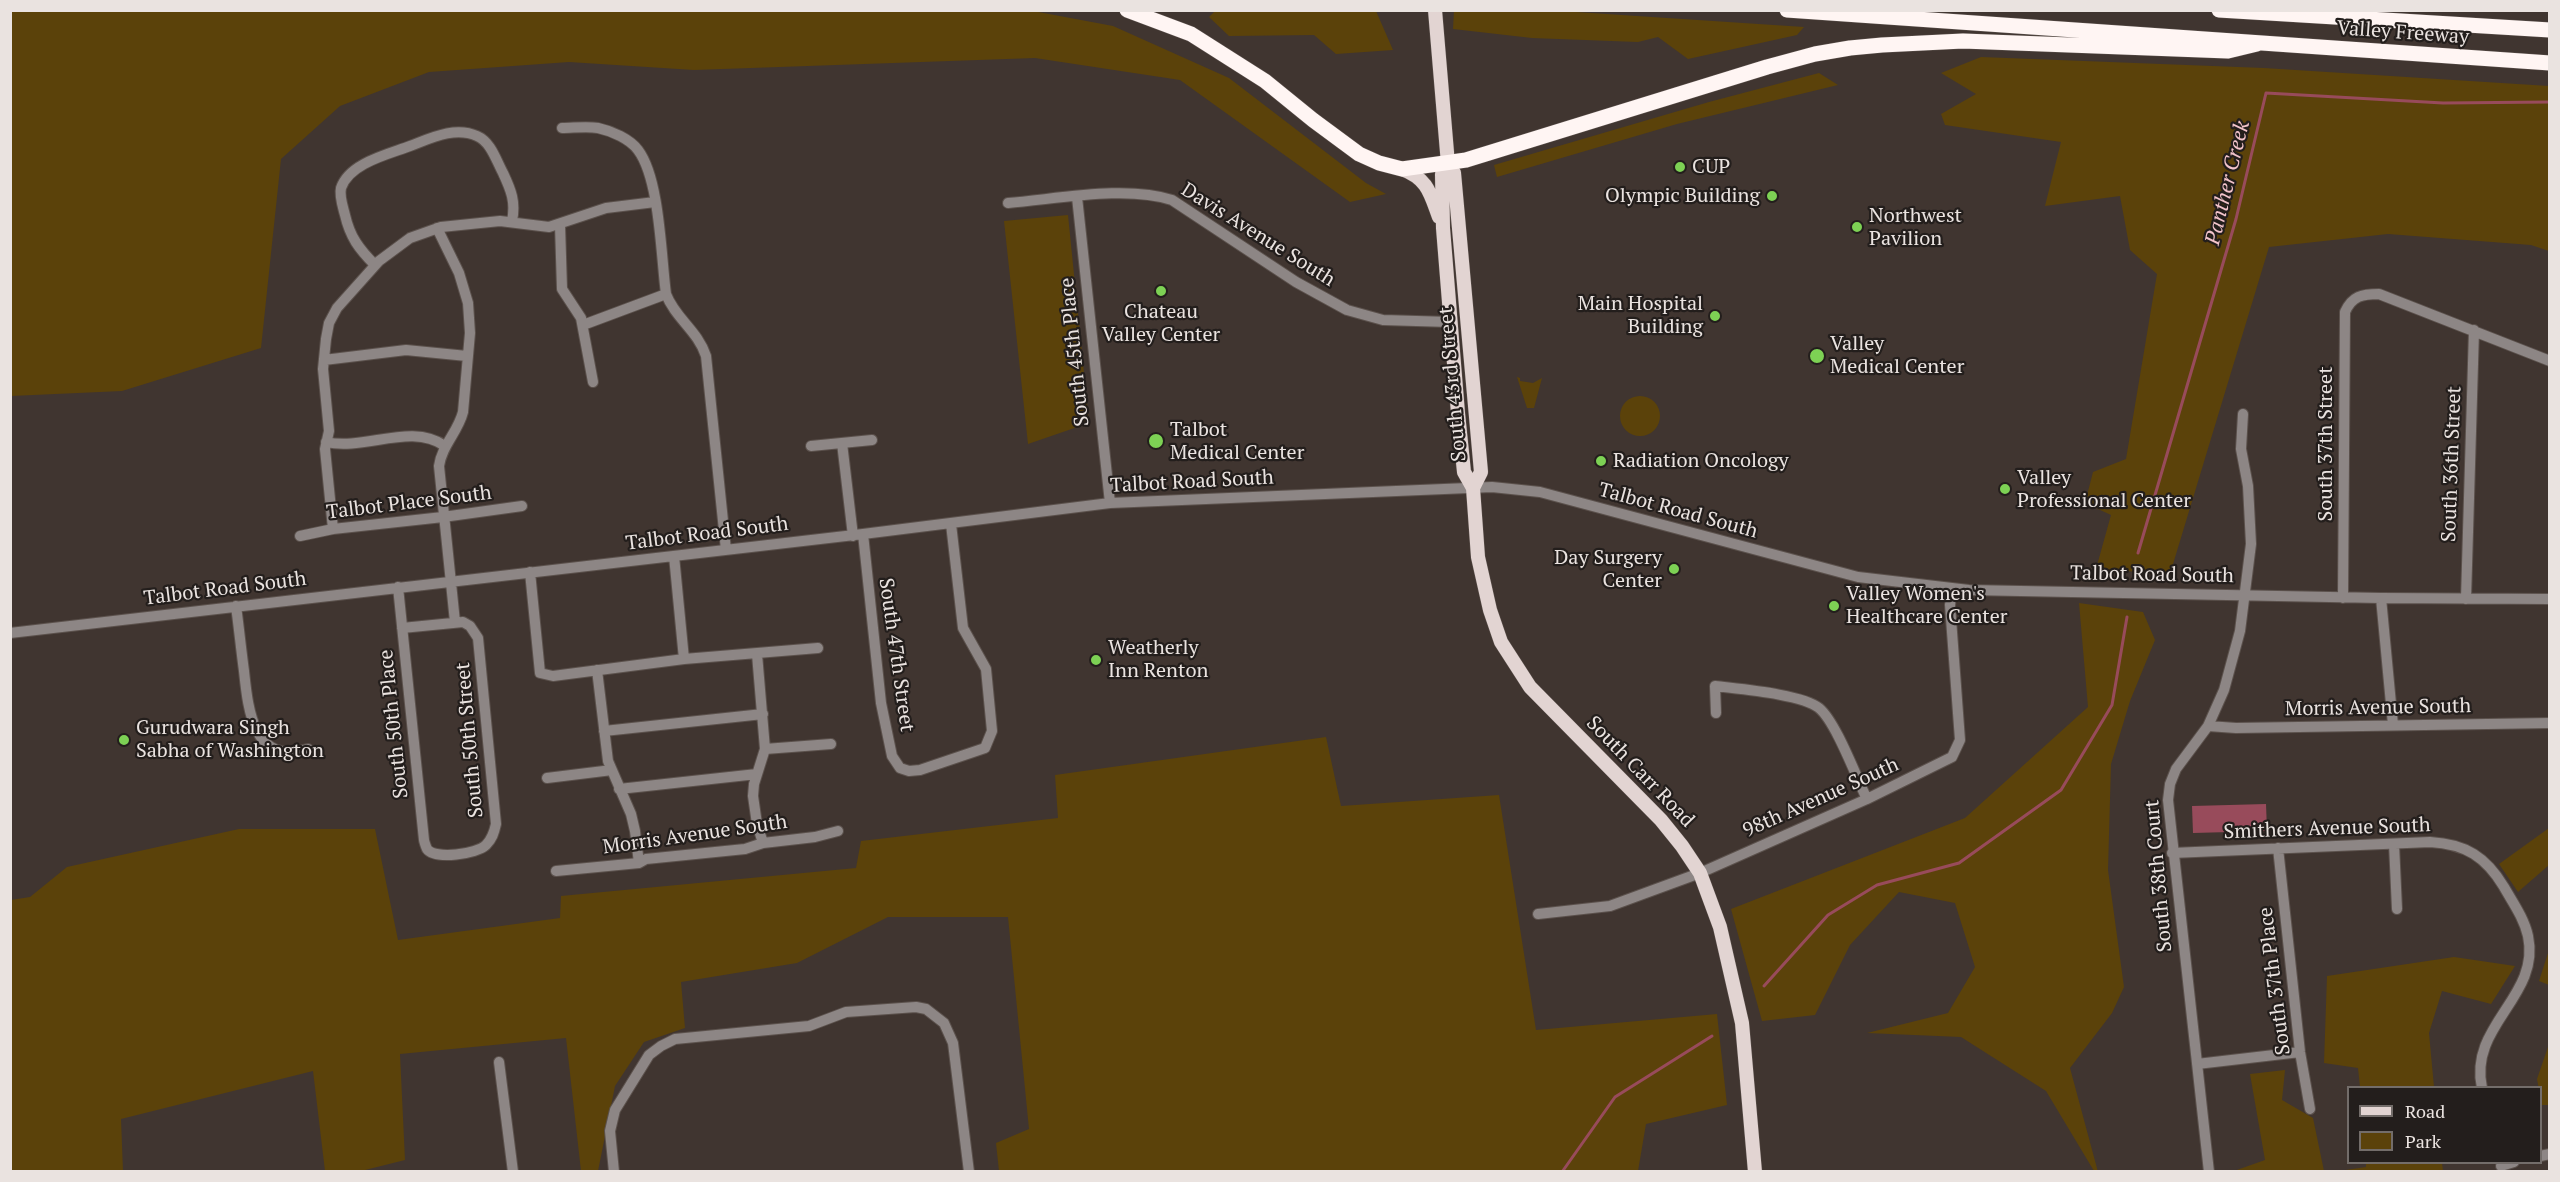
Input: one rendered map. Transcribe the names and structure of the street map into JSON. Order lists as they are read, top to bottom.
{
  "streets": {
    "highway": ["Valley Freeway"],
    "main road": ["South 43rd Street", "South Carr Road"],
    "street": [
      "Davis Avenue South",
      "South 45th Place",
      "South 37th Street",
      "South 36th Street",
      "Talbot Road South",
      "Talbot Place South",
      "South 47th Street",
      "Morris Avenue South",
      "South 50th Place",
      "South 50th Street",
      "98th Avenue South",
      "Smithers Avenue South",
      "South 38th Court",
      "South 37th Place"
    ]
  },
  "crossings": [
    ["Davis Avenue South", "South 45th Place"],
    ["Davis Avenue South", "South 43rd Street"],
    ["South 45th Place", "Talbot Road South"],
    ["South 43rd Street", "Talbot Road South"],
    ["South 43rd Street", "South Carr Road"],
    ["South 37th Street", "South 36th Street"],
    ["South 37th Street", "Talbot Road South"],
    ["South 36th Street", "Talbot Road South"],
    ["Talbot Road South", "South 47th Street"],
    ["Talbot Road South", "South 50th Place"],
    ["Talbot Road South", "South Carr Road"],
    ["Talbot Road South", "98th Avenue South"],
    ["Talbot Road South", "South 38th Court"],
    ["Morris Avenue South", "South 38th Court"],
    ["South 50th Place", "South 50th Street"],
    ["South Carr Road", "98th Avenue South"],
    ["Smithers Avenue South", "South 38th Court"],
    ["Smithers Avenue South", "South 37th Place"]
  ],
  "water": ["Panther Creek"],
  "places": [
    "CUP",
    "Olympic Building",
    "Northwest Pavilion",
    "Chateau Valley Center",
    "Main Hospital Building",
    "Valley Medical Center",
    "Talbot Medical Center",
    "Radiation Oncology",
    "Valley Professional Center",
    "Day Surgery Center",
    "Valley Women's Healthcare Center",
    "Weatherly Inn Renton",
    "Gurudwara Singh Sabha of Washington"
  ],
  "legend": ["Road", "Park"]
}
